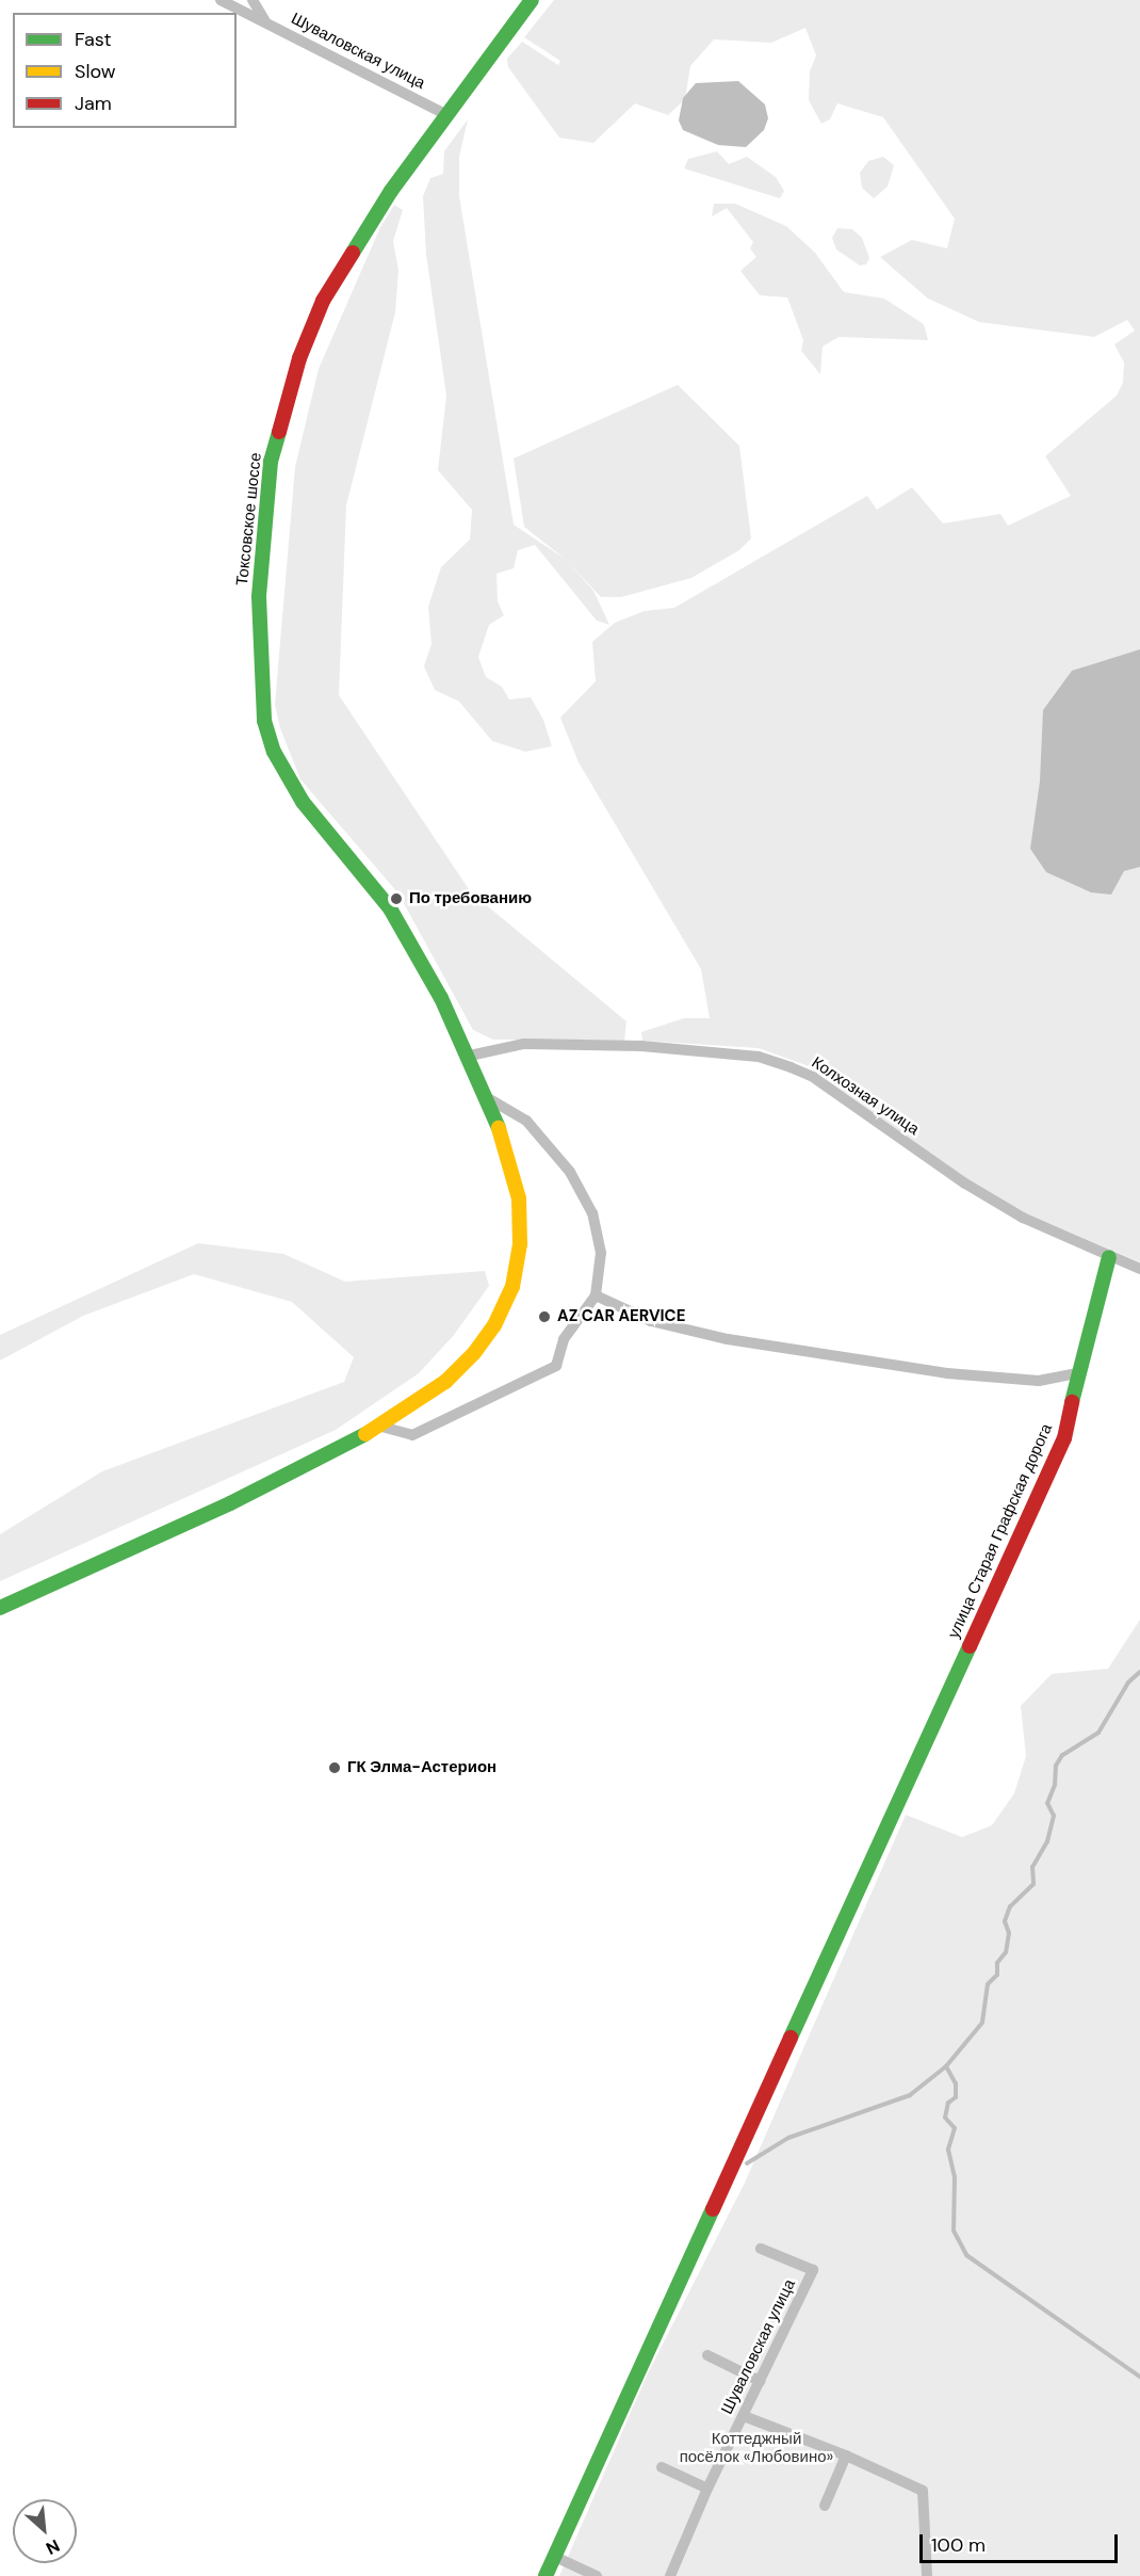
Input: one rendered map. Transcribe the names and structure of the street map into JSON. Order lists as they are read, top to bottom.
{
  "streets": {
    "main road": ["Токсовское шоссе", "улица Старая Графская дорога"],
    "street": ["Шуваловская улица", "Колхозная улица"]
  },
  "crossings": [
    ["Шуваловская улица", "Токсовское шоссе"],
    ["Токсовское шоссе", "Колхозная улица"],
    ["Колхозная улица", "улица Старая Графская дорога"]
  ],
  "parks": ["Коттеджный посёлок «Любовино»"],
  "places": ["По требованию", "AZ CAR AERVICE", "ГК Элма-Астерион"],
  "legend": ["Fast", "Slow", "Jam"],
  "scale_bar": "100 m",
  "north": "bottom right"
}
